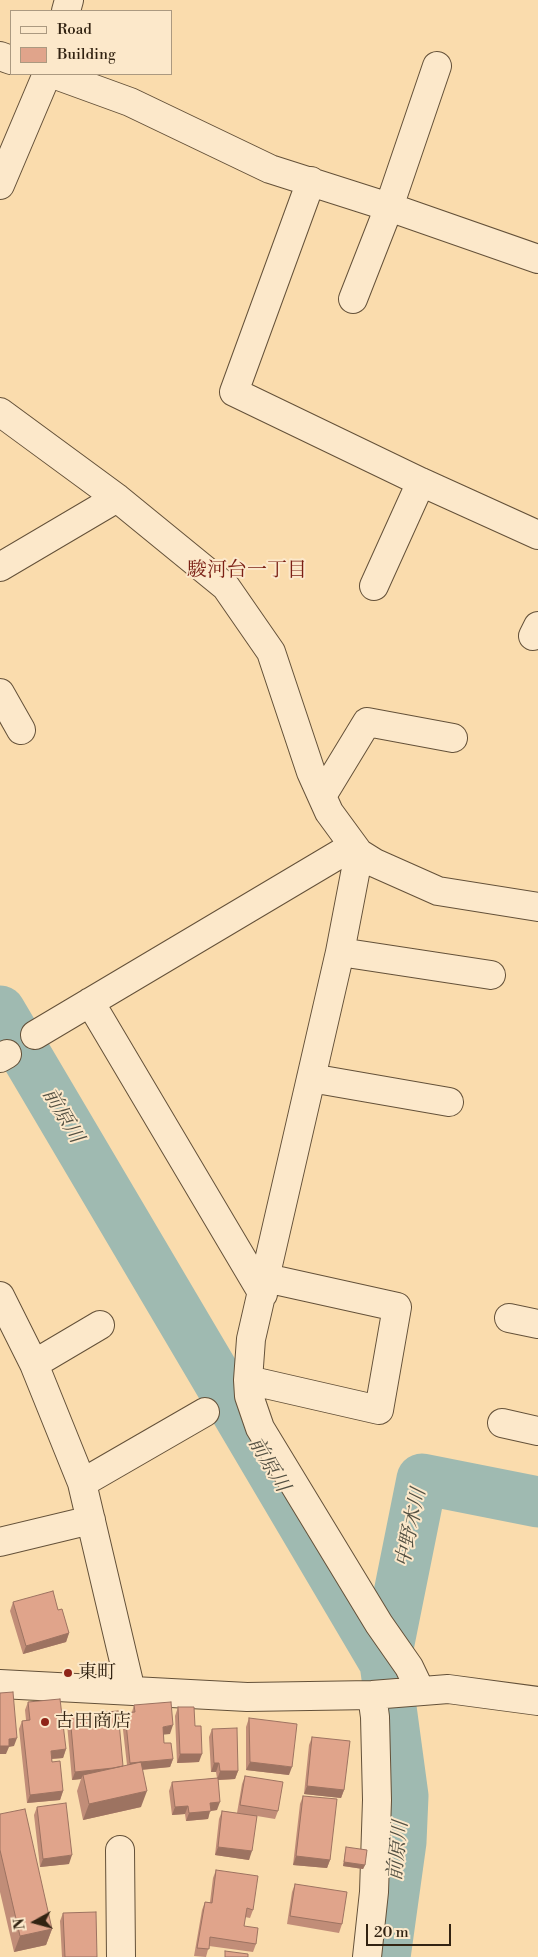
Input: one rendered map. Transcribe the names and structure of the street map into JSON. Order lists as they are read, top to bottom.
{
  "districts": ["駿河台一丁目"],
  "water": ["前原川", "中野木川"],
  "places": ["東町", "古田商店"],
  "legend": ["Road", "Building"],
  "scale_bar": "20 m",
  "north": "left"
}
